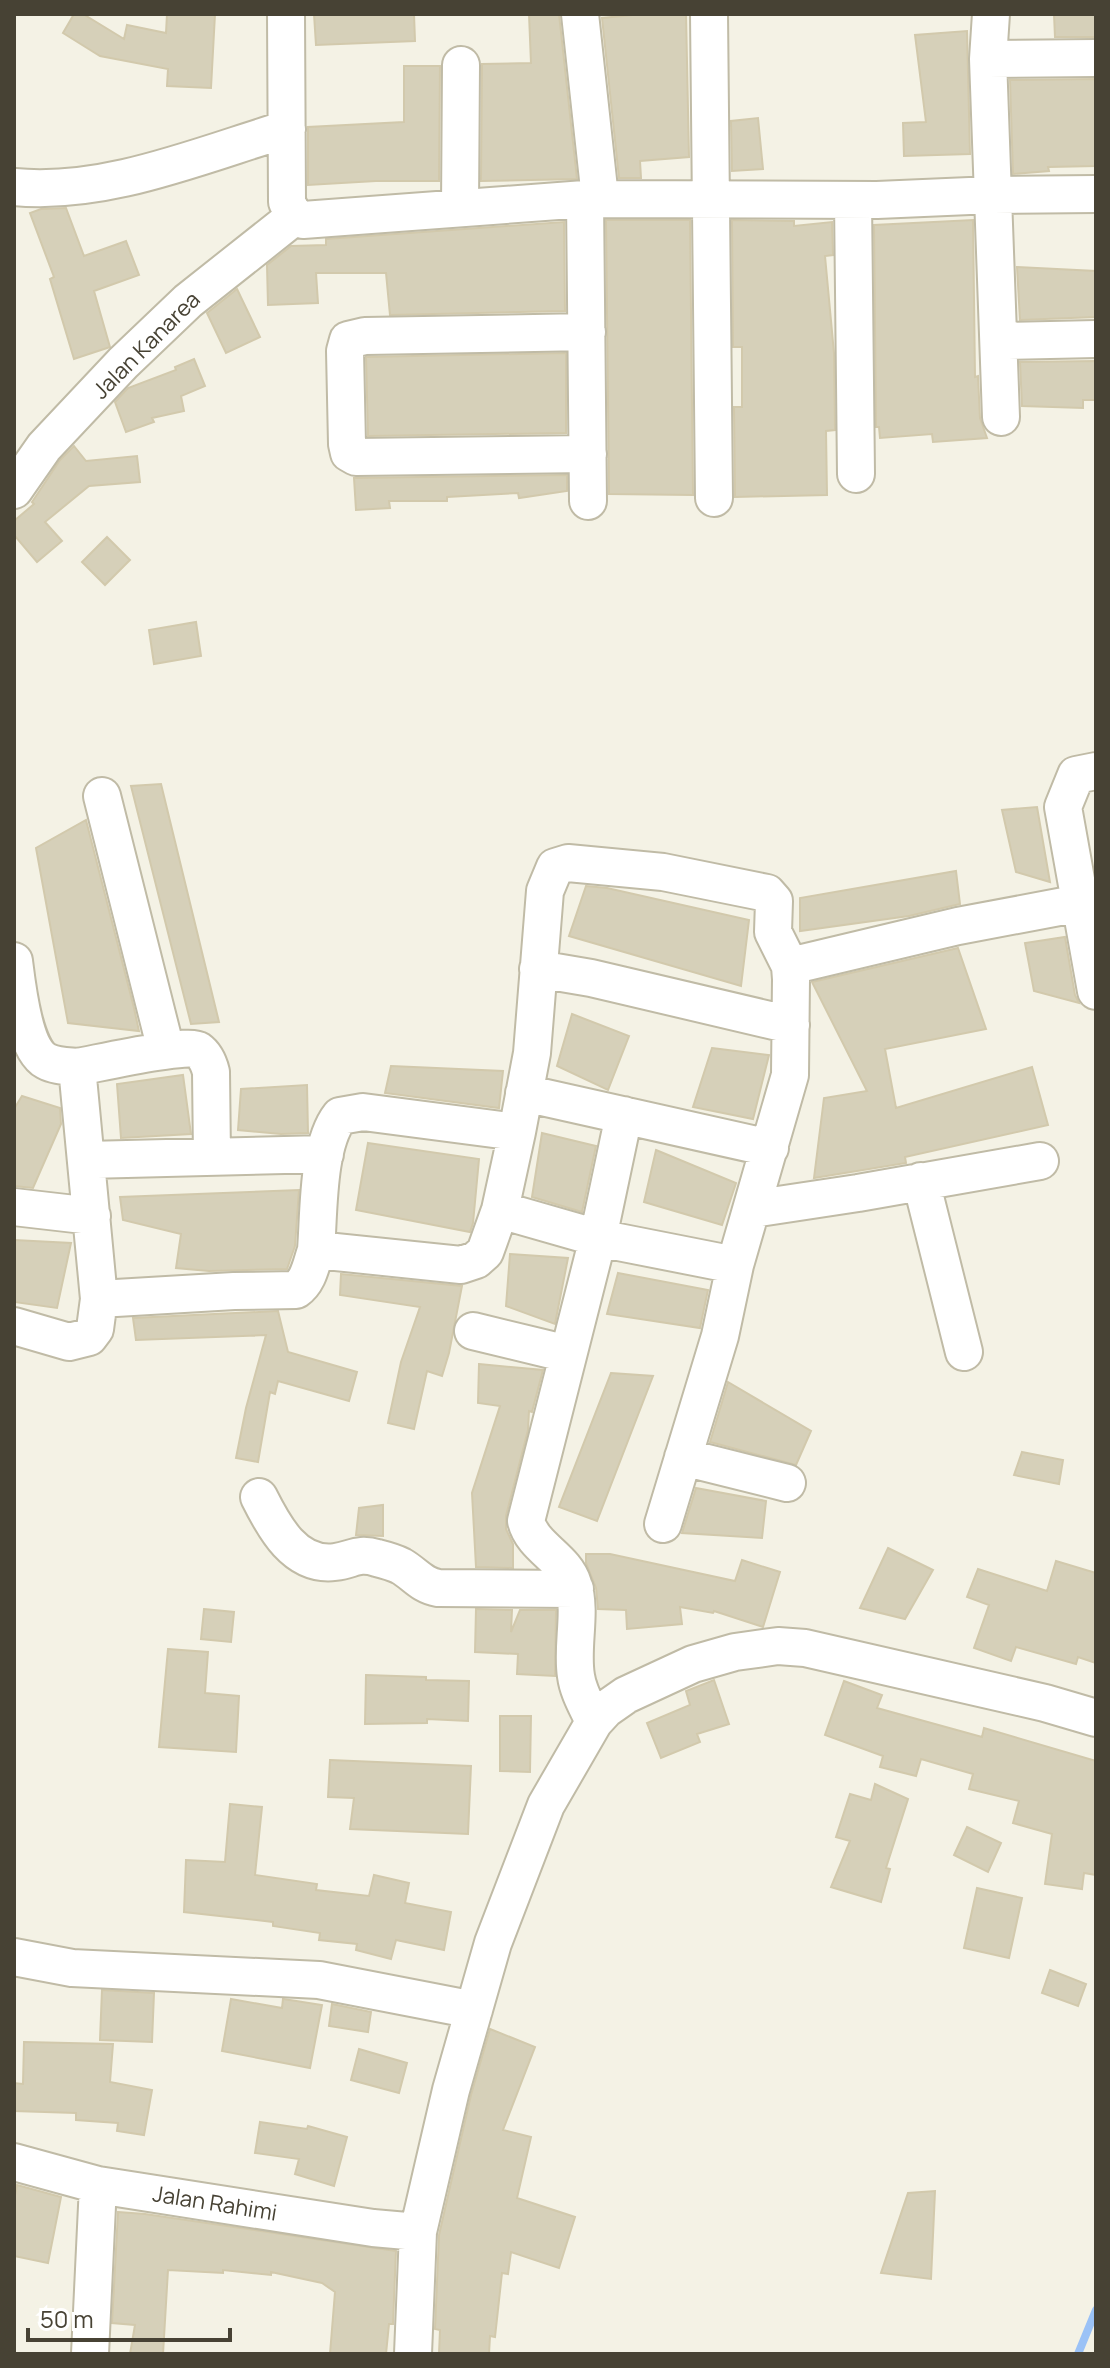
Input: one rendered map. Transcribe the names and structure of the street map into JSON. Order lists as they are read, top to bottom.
{
  "streets": {
    "street": ["Jalan Kanarea", "Jalan Rahimi"]
  },
  "scale_bar": "50 m"
}
